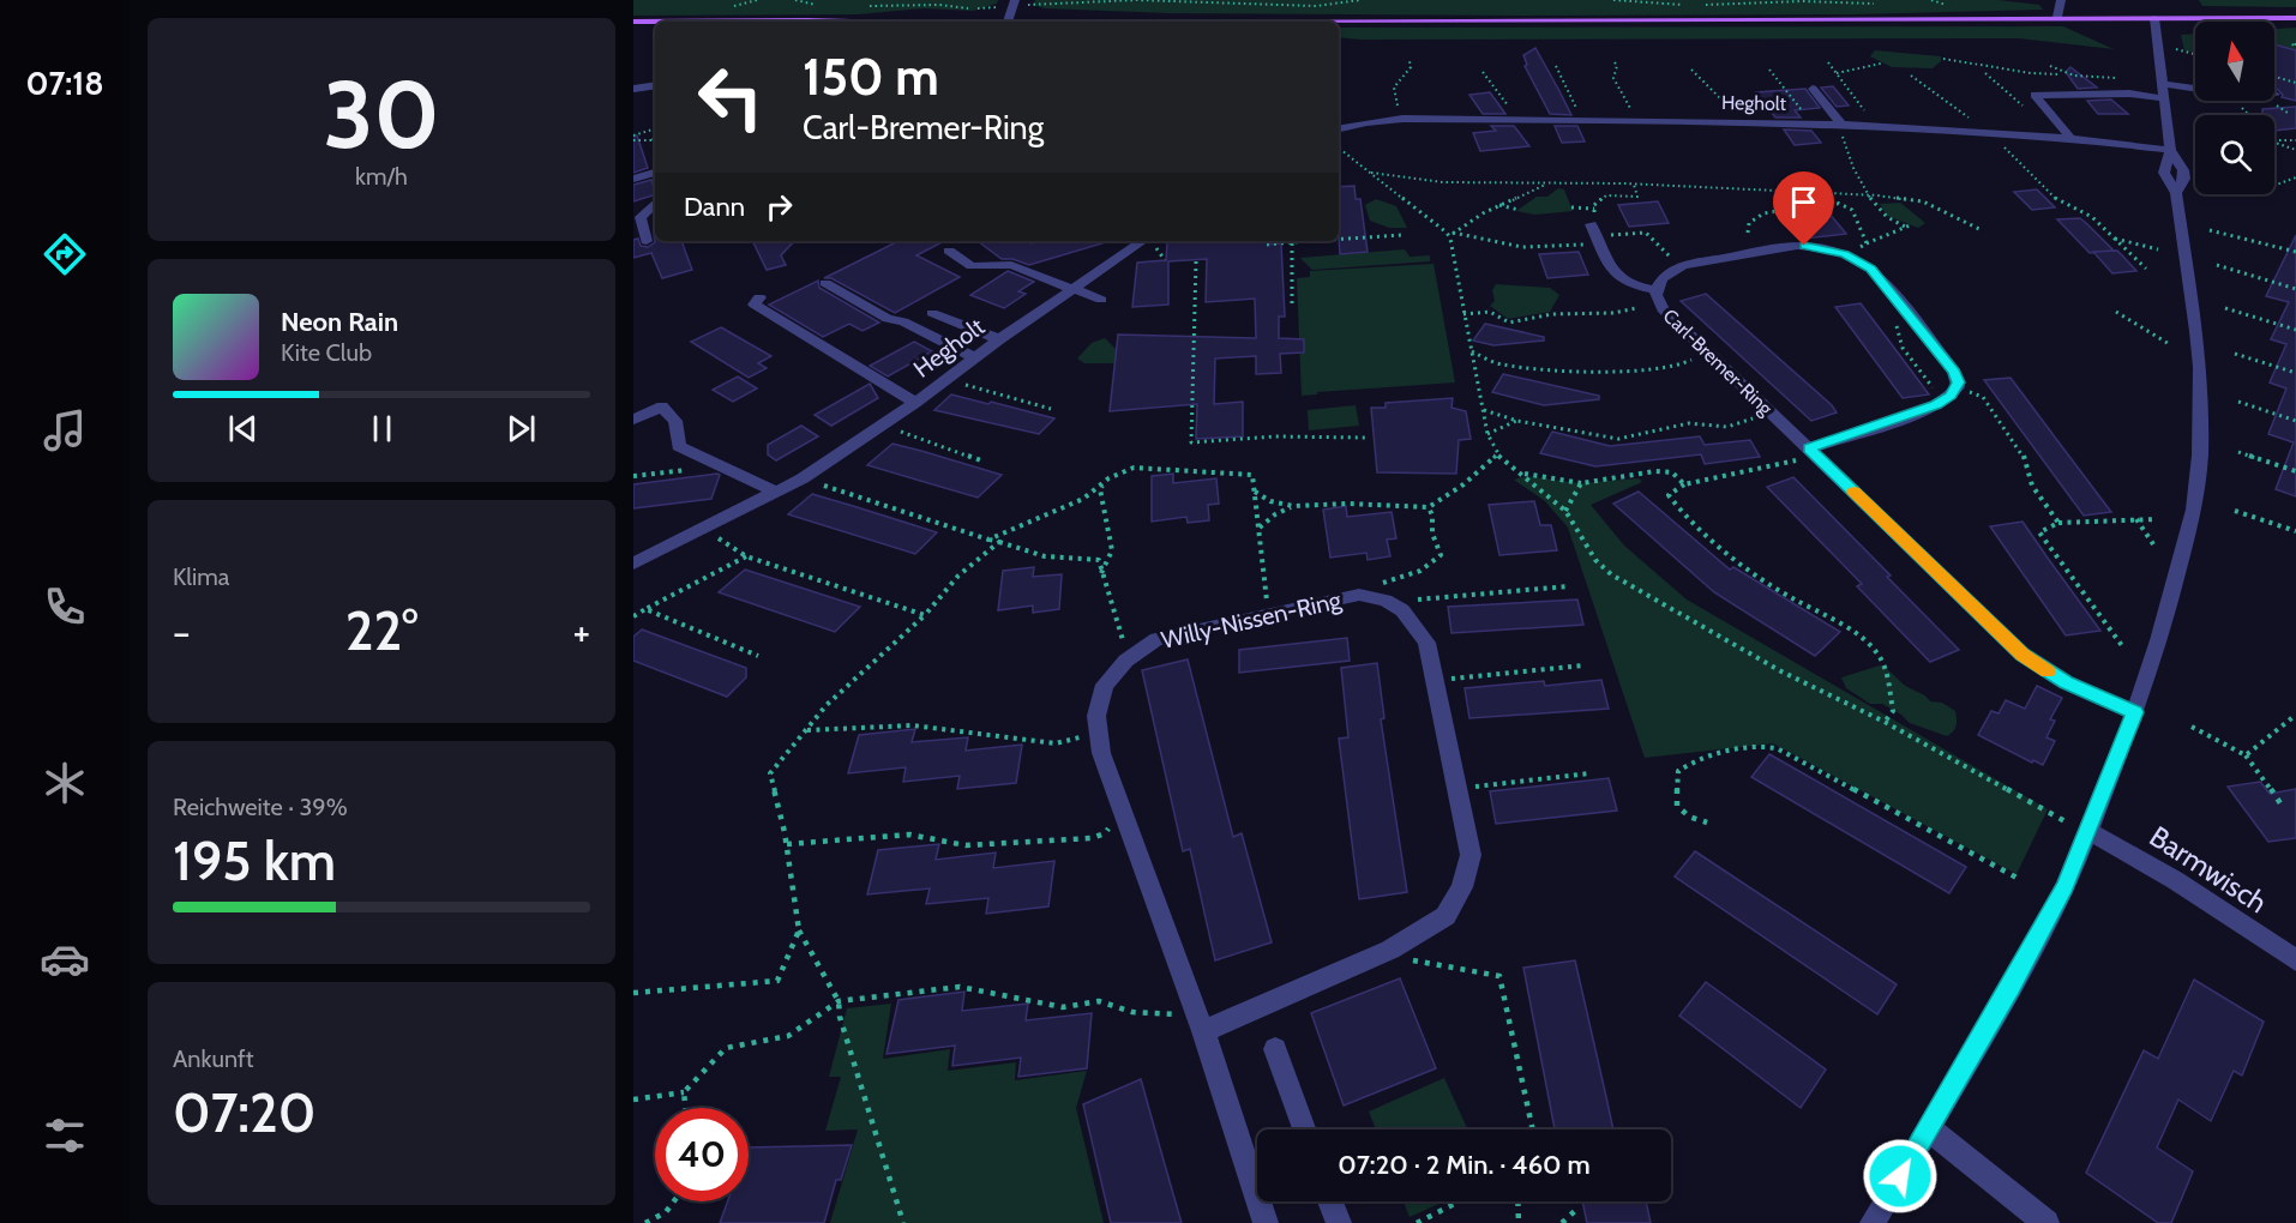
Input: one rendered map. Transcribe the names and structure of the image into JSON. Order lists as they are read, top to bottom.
{
  "streets": {
    "street": [
      "Hegholt",
      "Carl-Bremer-Ring",
      "Willy-Nissen-Ring",
      "Barmwisch"
    ]
  },
  "north": "top",
  "page": {
    "tabs": "07:18",
    "tile": [
      ["30", "km/h"],
      "Klima",
      ["Reichweite · 39%", "195 km"],
      ["Ankunft", "07:20"]
    ],
    "turn": ["150 m", "Carl-Bremer-Ring"],
    "then": "Dann",
    "song": ["Neon Rain", "Kite Club"],
    "heat": ["−", "22°", "+"],
    "limit": "40",
    "trip": "07:20 · 2 Min. · 460 m"
  }
}
